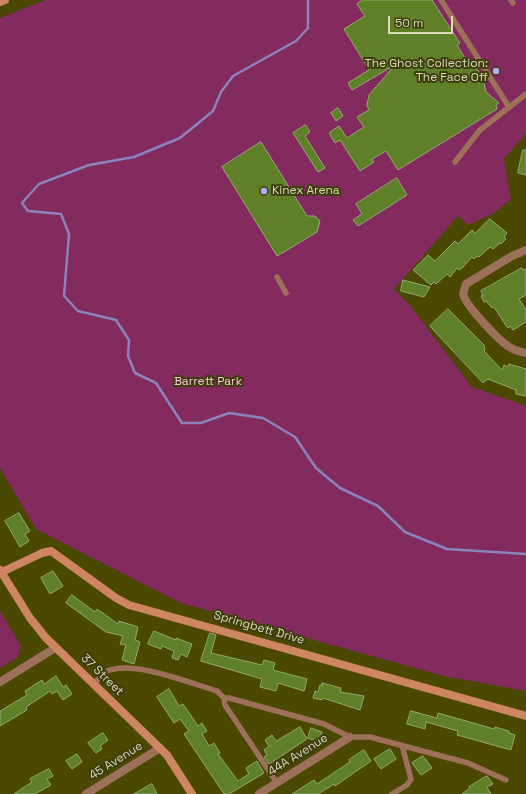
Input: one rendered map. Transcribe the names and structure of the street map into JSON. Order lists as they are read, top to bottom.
{
  "streets": {
    "street": [
      "Springbett Drive",
      "37 Street",
      "44A Avenue",
      "45 Avenue"
    ]
  },
  "crossings": [
    ["Springbett Drive", "37 Street"],
    ["37 Street", "45 Avenue"]
  ],
  "parks": ["Barrett Park"],
  "places": ["The Ghost Collection: The Face Off", "Kinex Arena"],
  "scale_bar": "50 m"
}
